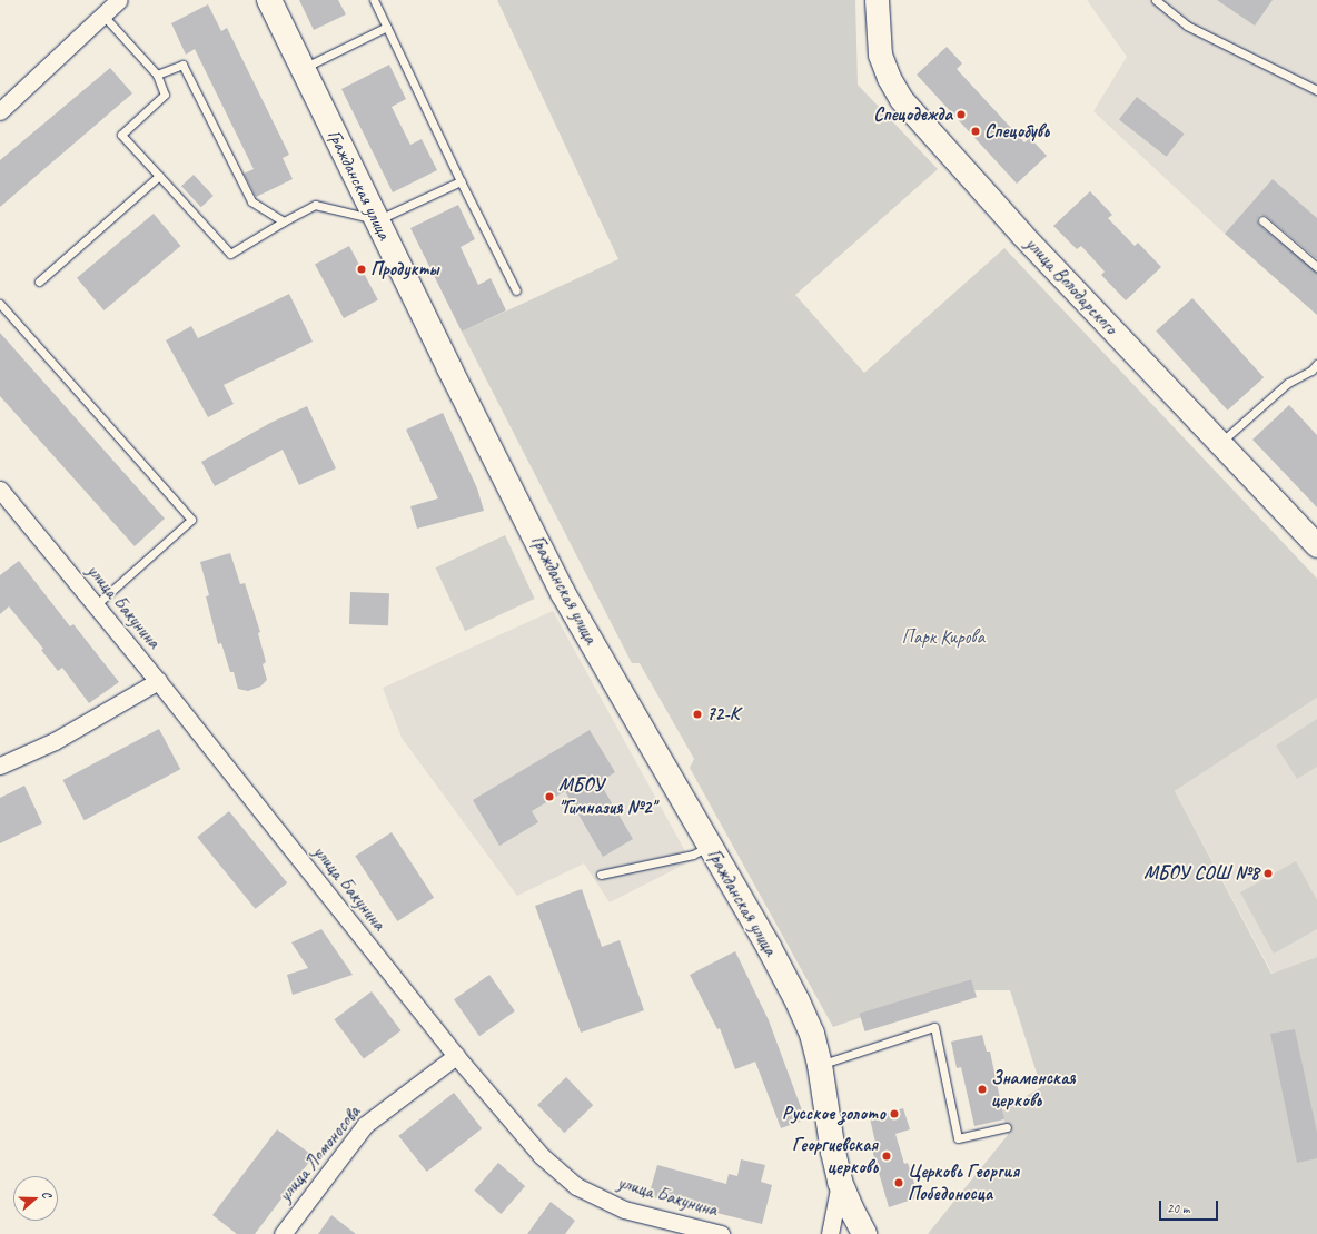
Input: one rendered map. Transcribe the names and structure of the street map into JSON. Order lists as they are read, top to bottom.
{
  "streets": {
    "main road": ["Гражданская улица"],
    "street": ["улица Володарского", "улица Бакунина", "улица Ломоносова"]
  },
  "crossings": [
    ["улица Бакунина", "улица Ломоносова"]
  ],
  "parks": ["Парк Кирова"],
  "places": [
    "Спецодежда",
    "Спецобувь",
    "Продукты",
    "72-К",
    "МБОУ \"Гимназия №2\"",
    "МБОУ СОШ №8",
    "Знаменская церковь",
    "Русское золото",
    "Георгиевская церковь",
    "Церковь Георгия Победоносца"
  ],
  "scale_bar": "20 m",
  "north": "right"
}
